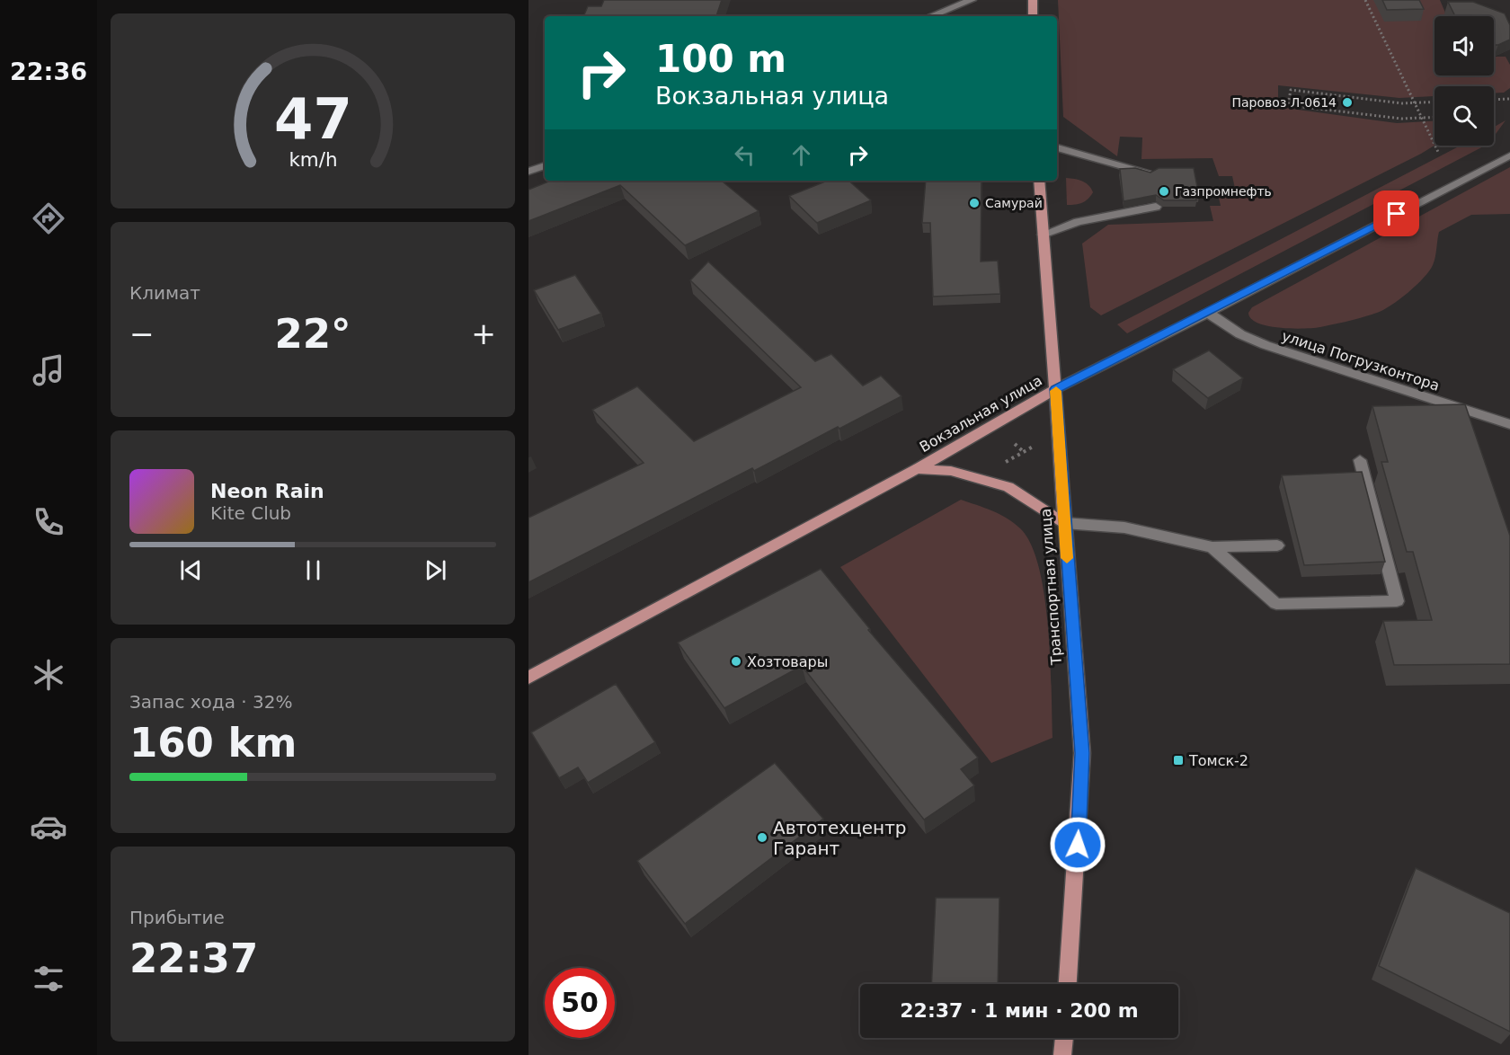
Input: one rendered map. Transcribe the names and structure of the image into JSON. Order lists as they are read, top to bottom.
{
  "streets": {
    "main road": ["Вокзальная улица", "Транспортная улица"],
    "street": ["улица Погрузконтора"]
  },
  "crossings": [
    ["улица Погрузконтора", "Вокзальная улица"],
    ["Вокзальная улица", "Транспортная улица"]
  ],
  "places": {
    "other": [
      "Паровоз Л-0614",
      "Газпромнефть",
      "Самурай",
      "Хозтовары",
      "Автотехцентр Гарант"
    ],
    "transit": ["Томск-2"]
  },
  "page": {
    "tabs": "22:36",
    "turn": ["100 m", "Вокзальная улица"],
    "tile": [
      "Климат",
      ["Запас хода · 32%", "160 km"],
      ["Прибытие", "22:37"]
    ],
    "heat": ["−", "22°", "+"],
    "song": ["Neon Rain", "Kite Club"],
    "limit": "50",
    "trip": "22:37 · 1 мин · 200 m",
    "gauge": ["47", "km/h"]
  }
}
